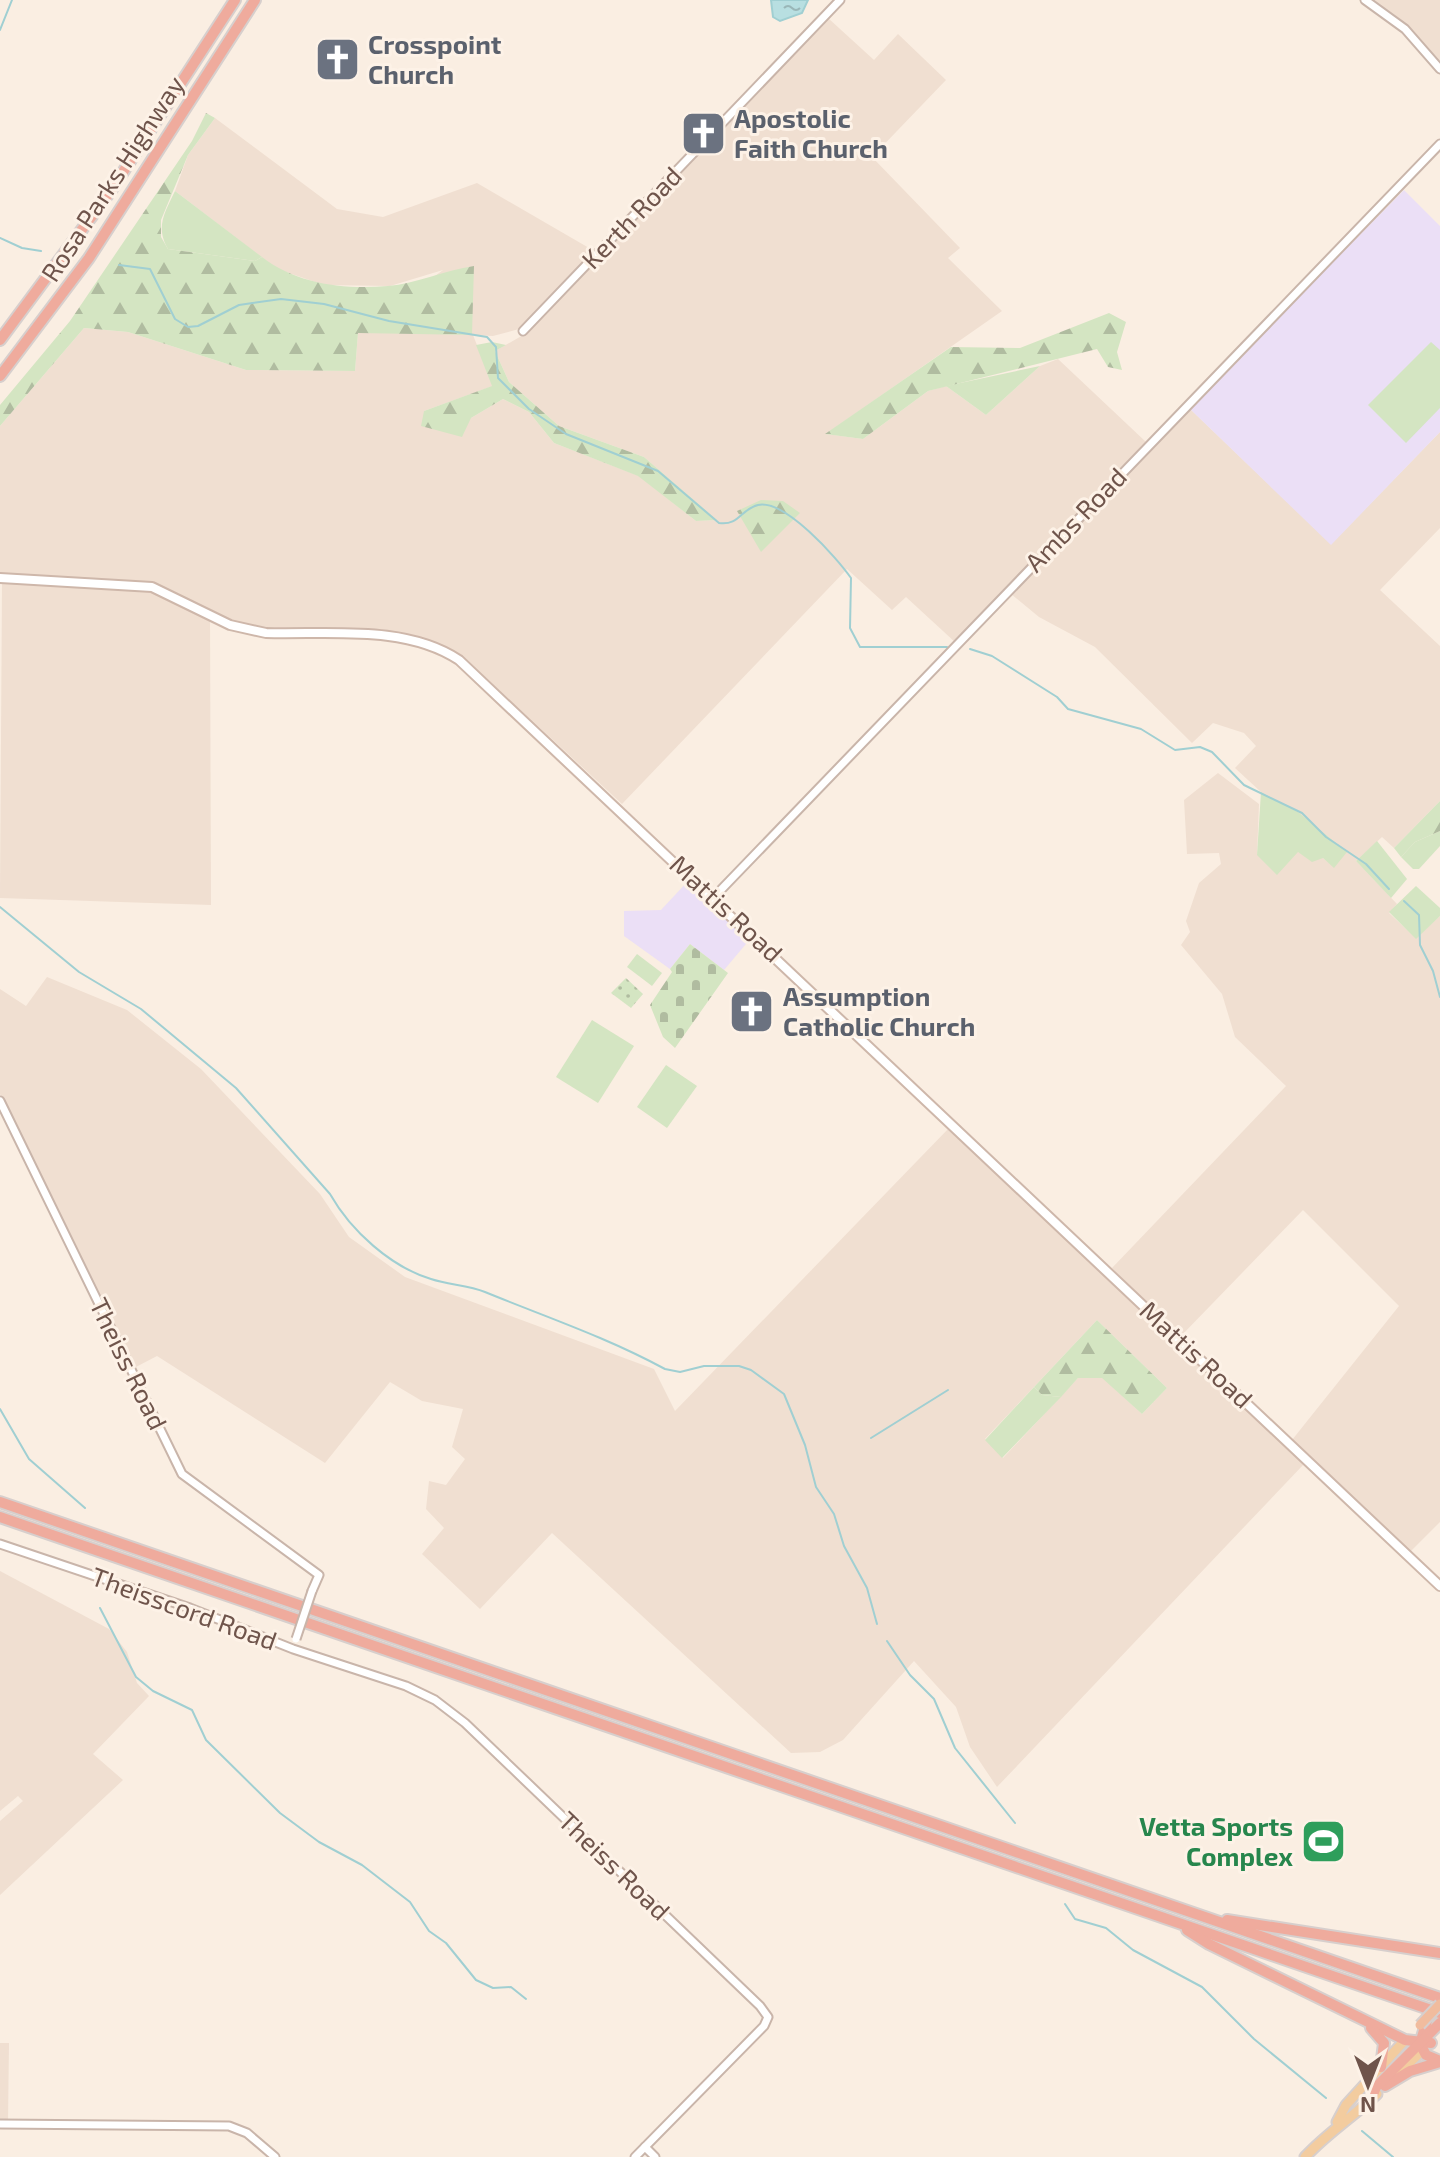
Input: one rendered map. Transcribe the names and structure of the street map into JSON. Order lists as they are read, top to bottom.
{
  "streets": {
    "highway": ["Rosa Parks Highway"],
    "main road": ["Mattis Road"],
    "street": [
      "Kerth Road",
      "Ambs Road",
      "Theiss Road",
      "Theisscord Road"
    ]
  },
  "crossings": [
    ["Ambs Road", "Mattis Road"],
    ["Theiss Road", "Theisscord Road"]
  ],
  "places": {
    "church": ["Crosspoint Church", "Apostolic Faith Church", "Assumption Catholic Church"],
    "sports": ["Vetta Sports Complex"]
  },
  "north": "bottom"
}
